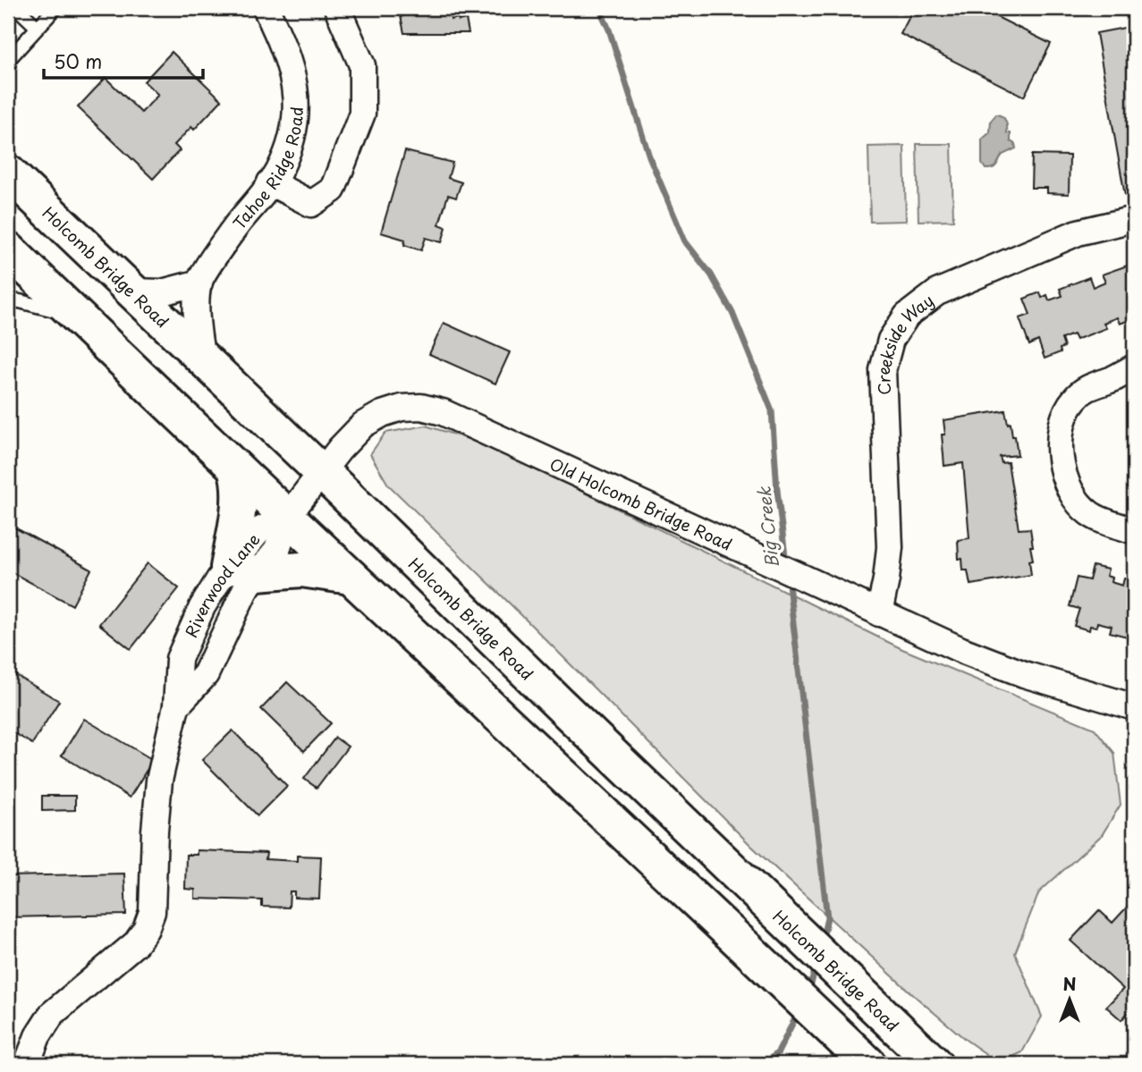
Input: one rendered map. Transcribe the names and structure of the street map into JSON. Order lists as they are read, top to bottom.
{
  "streets": {
    "main road": ["Holcomb Bridge Road"],
    "street": [
      "Tahoe Ridge Road",
      "Creekside Way",
      "Old Holcomb Bridge Road",
      "Riverwood Lane"
    ]
  },
  "crossings": [
    ["Holcomb Bridge Road", "Old Holcomb Bridge Road"],
    ["Creekside Way", "Old Holcomb Bridge Road"],
    ["Old Holcomb Bridge Road", "Riverwood Lane"]
  ],
  "water": ["Big Creek"],
  "scale_bar": "50 m",
  "north": "top"
}
